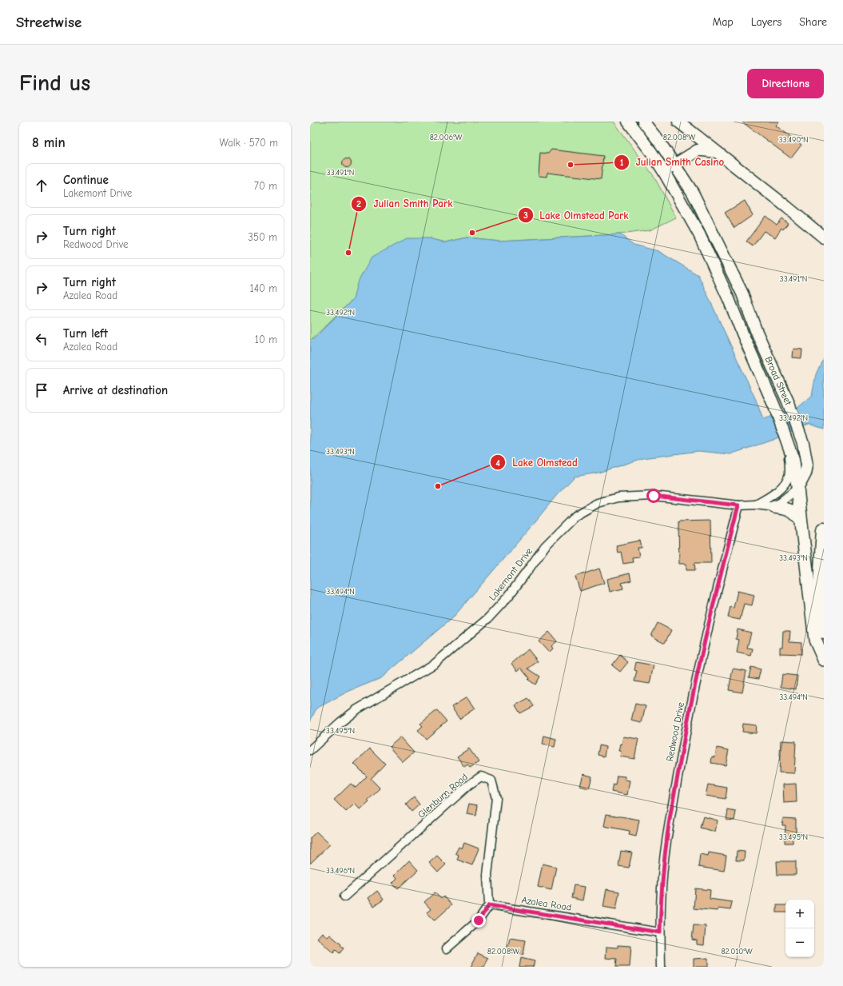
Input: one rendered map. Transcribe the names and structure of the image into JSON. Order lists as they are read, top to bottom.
{
  "streets": {
    "main road": ["Broad Street"],
    "street": [
      "Lakemont Drive",
      "Redwood Drive",
      "Glenburn Road",
      "Azalea Road"
    ]
  },
  "crossings": [
    ["Broad Street", "Lakemont Drive"],
    ["Lakemont Drive", "Redwood Drive"],
    ["Redwood Drive", "Azalea Road"],
    ["Glenburn Road", "Azalea Road"]
  ],
  "places": [
    "Julian Smith Casino",
    "Lake Olmstead Park",
    "Julian Smith Park",
    "Lake Olmstead"
  ],
  "page": {
    "header": "Streetwise",
    "nav": ["Map", "Layers", "Share"],
    "buttons": "Directions",
    "title": "Find us",
    "heading": ["8 min", "Walk · 570 m"],
    "list": [
      ["Continue", "Lakemont Drive", "70 m"],
      ["Turn right", "Redwood Drive", "350 m"],
      ["Turn right", "Azalea Road", "140 m"],
      ["Turn left", "Azalea Road", "10 m"],
      "Arrive at destination"
    ],
    "map_buttons": ["+", "−"]
  },
  "coordinates": [
    "82.006°W",
    "82.008°W",
    "33.490°N",
    "33.491°N",
    "33.492°N",
    "33.493°N",
    "33.494°N",
    "33.495°N",
    "33.496°N",
    "82.010°W"
  ]
}
